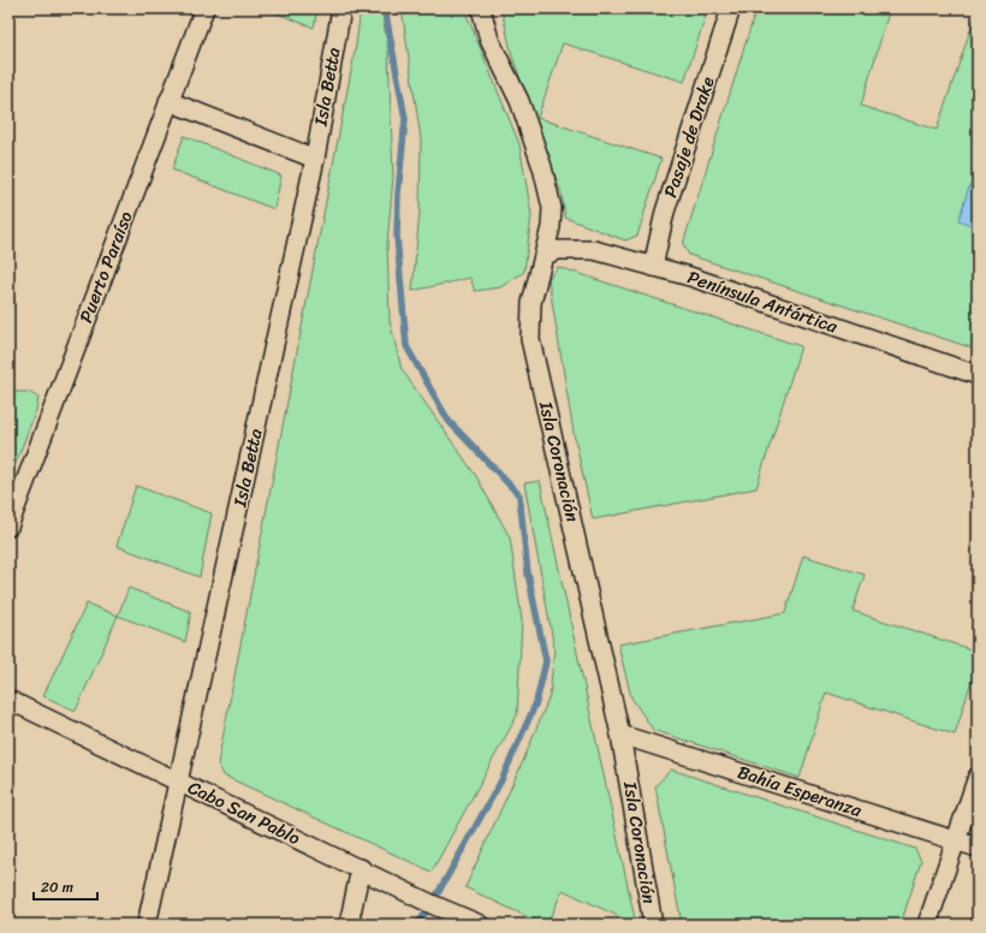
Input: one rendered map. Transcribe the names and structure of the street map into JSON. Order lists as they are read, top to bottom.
{
  "streets": {
    "street": [
      "Isla Betta",
      "Pasaje de Drake",
      "Puerto Paraíso",
      "Península Antártica",
      "Isla Coronación",
      "Bahía Esperanza",
      "Cabo San Pablo"
    ]
  },
  "crossings": [
    ["Isla Betta", "Cabo San Pablo"],
    ["Pasaje de Drake", "Península Antártica"],
    ["Península Antártica", "Isla Coronación"],
    ["Isla Coronación", "Bahía Esperanza"]
  ],
  "scale_bar": "20 m"
}
